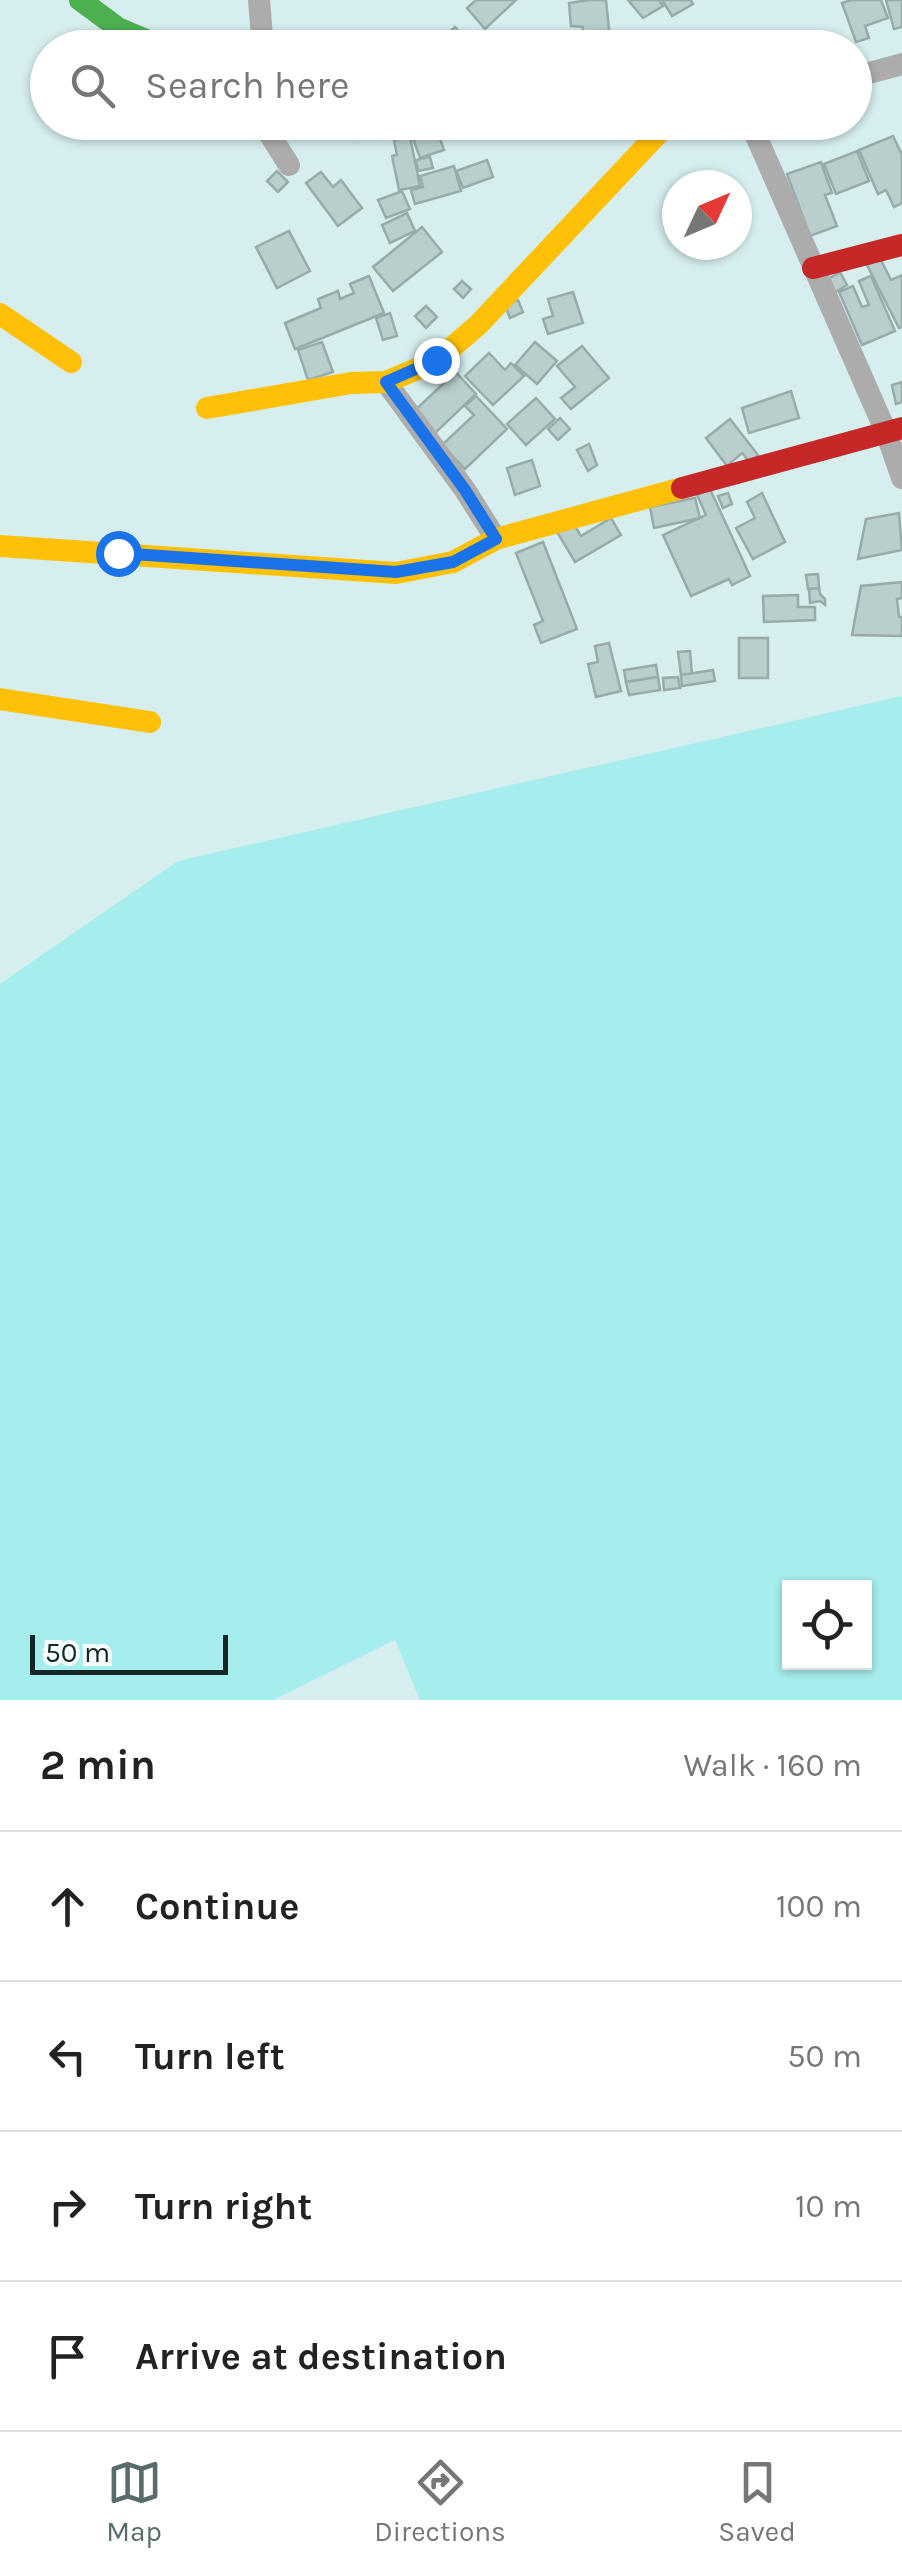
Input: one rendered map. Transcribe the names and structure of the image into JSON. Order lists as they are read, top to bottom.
{
  "scale_bar": "50 m",
  "north": "top right",
  "page": {
    "search": "Search here",
    "scale": "50 m",
    "heading": ["2 min", "Walk · 160 m"],
    "list": [
      ["Continue", "100 m"],
      ["Turn left", "50 m"],
      ["Turn right", "10 m"],
      "Arrive at destination"
    ],
    "nav": ["Map", "Directions", "Saved"]
  }
}
